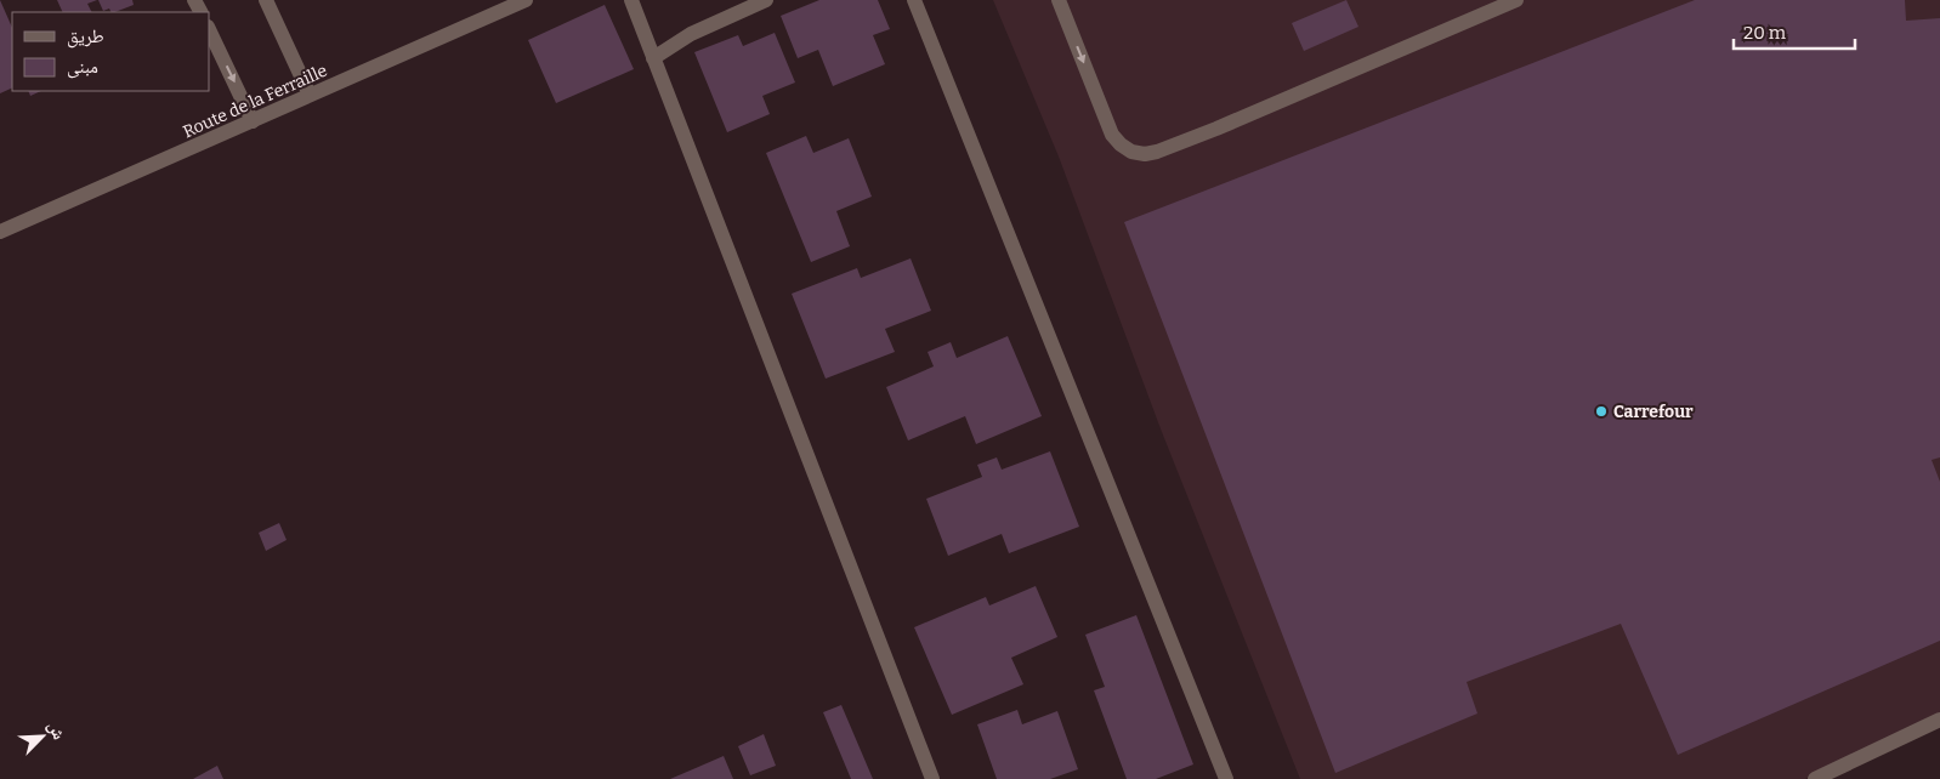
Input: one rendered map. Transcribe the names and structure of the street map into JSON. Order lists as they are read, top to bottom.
{
  "streets": {
    "street": ["Route de la Ferraille"]
  },
  "places": ["Carrefour"],
  "legend": ["طريق", "مبنى"],
  "scale_bar": "20 m",
  "north": "top right"
}
